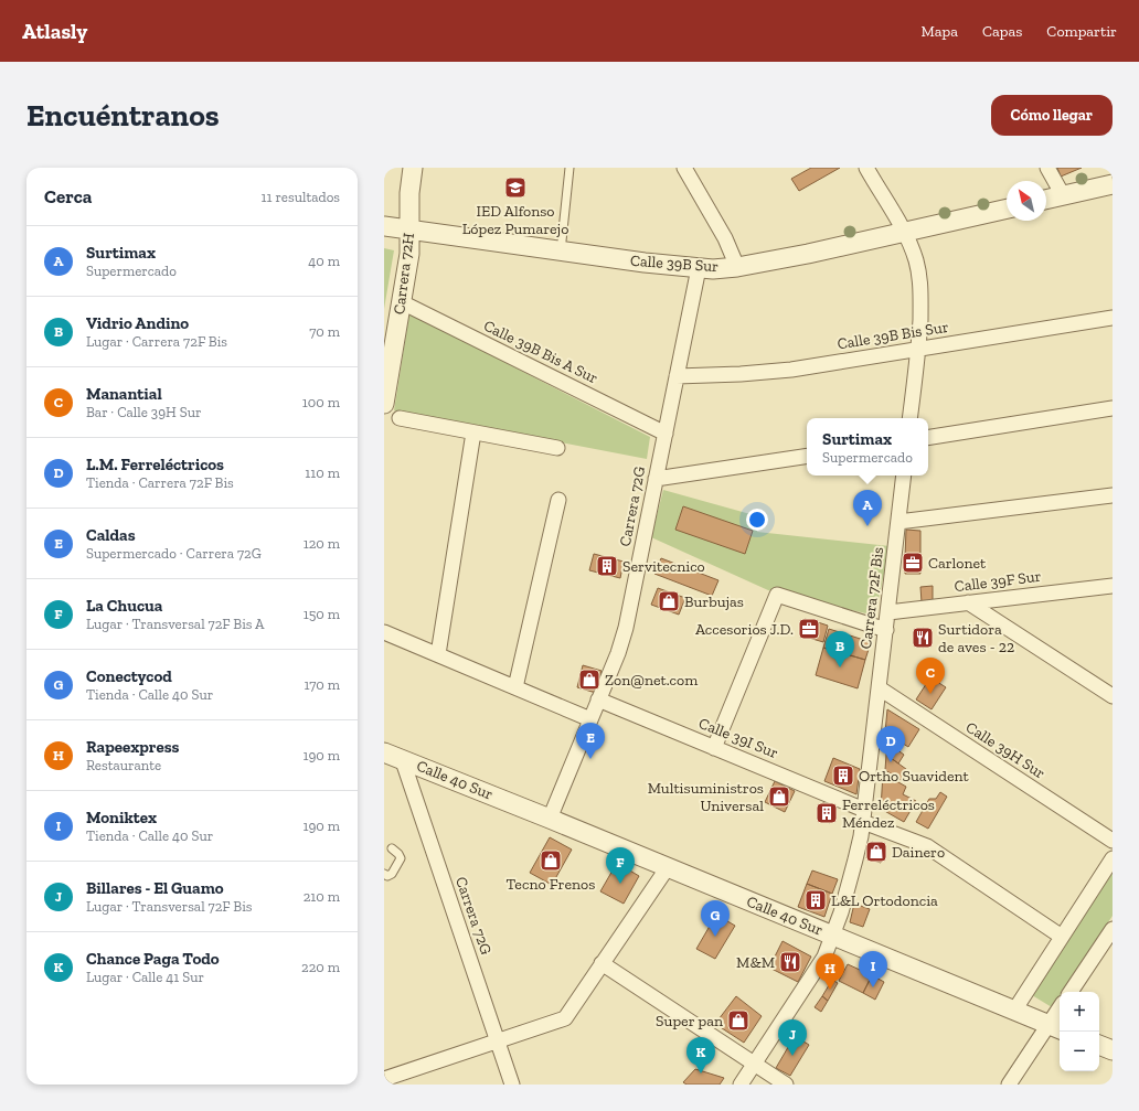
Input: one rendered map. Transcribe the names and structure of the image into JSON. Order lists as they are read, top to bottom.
{
  "streets": {
    "street": [
      "Calle 39B Sur",
      "Carrera 72H",
      "Calle 39B Bis Sur",
      "Calle 39B Bis A Sur",
      "Carrera 72G",
      "Calle 39F Sur",
      "Carrera 72F Bis",
      "Calle 39I Sur",
      "Calle 39H Sur",
      "Calle 40 Sur"
    ]
  },
  "crossings": [
    ["Calle 39B Sur", "Carrera 72H"],
    ["Calle 39B Sur", "Carrera 72G"],
    ["Carrera 72H", "Calle 39B Bis A Sur"],
    ["Calle 39B Bis Sur", "Carrera 72G"],
    ["Calle 39B Bis A Sur", "Carrera 72G"],
    ["Carrera 72G", "Calle 39I Sur"],
    ["Carrera 72G", "Calle 40 Sur"],
    ["Calle 39F Sur", "Carrera 72F Bis"],
    ["Carrera 72F Bis", "Calle 39I Sur"],
    ["Carrera 72F Bis", "Calle 39H Sur"],
    ["Carrera 72F Bis", "Calle 40 Sur"]
  ],
  "places": {
    "school or university": ["IED Alfonso López Pumarejo"],
    "office": ["Carlonet", "Accesorios J.D."],
    "building": [
      "Servitecnico",
      "Ortho Suavident",
      "Ferreléctricos Méndez",
      "L&L Ortodoncia"
    ],
    "shop": [
      "Burbujas",
      "Zon@net.com",
      "Multisuministros Universal",
      "Dainero",
      "Tecno Frenos",
      "Super pan"
    ],
    "restaurant": ["Surtidora de aves - 22", "M&M"]
  },
  "north": "top left",
  "page": {
    "header": "Atlasly",
    "nav": ["Mapa", "Capas", "Compartir"],
    "buttons": "Cómo llegar",
    "title": "Encuéntranos",
    "heading": ["Cerca", "11 resultados"],
    "list": [
      {
        "mark": "A",
        "name": "Surtimax",
        "note": "Supermercado",
        "value": "40 m"
      },
      {
        "mark": "B",
        "name": "Vidrio Andino",
        "note": "Lugar · Carrera 72F Bis",
        "value": "70 m"
      },
      {
        "mark": "C",
        "name": "Manantial",
        "note": "Bar · Calle 39H Sur",
        "value": "100 m"
      },
      {
        "mark": "D",
        "name": "L.M. Ferreléctricos",
        "note": "Tienda · Carrera 72F Bis",
        "value": "110 m"
      },
      {
        "mark": "E",
        "name": "Caldas",
        "note": "Supermercado · Carrera 72G",
        "value": "120 m"
      },
      {
        "mark": "F",
        "name": "La Chucua",
        "note": "Lugar · Transversal 72F Bis A",
        "value": "150 m"
      },
      {
        "mark": "G",
        "name": "Conectycod",
        "note": "Tienda · Calle 40 Sur",
        "value": "170 m"
      },
      {
        "mark": "H",
        "name": "Rapeexpress",
        "note": "Restaurante",
        "value": "190 m"
      },
      {
        "mark": "I",
        "name": "Moniktex",
        "note": "Tienda · Calle 40 Sur",
        "value": "190 m"
      },
      {
        "mark": "J",
        "name": "Billares - El Guamo",
        "note": "Lugar · Transversal 72F Bis",
        "value": "210 m"
      },
      {
        "mark": "K",
        "name": "Chance Paga Todo",
        "note": "Lugar · Calle 41 Sur",
        "value": "220 m"
      }
    ],
    "popup": ["Surtimax", "Supermercado"],
    "pins": [
      "A",
      "B",
      "C",
      "E",
      "D",
      "F",
      "G",
      "I",
      "H",
      "J",
      "K"
    ],
    "map_buttons": ["+", "−"]
  }
}
